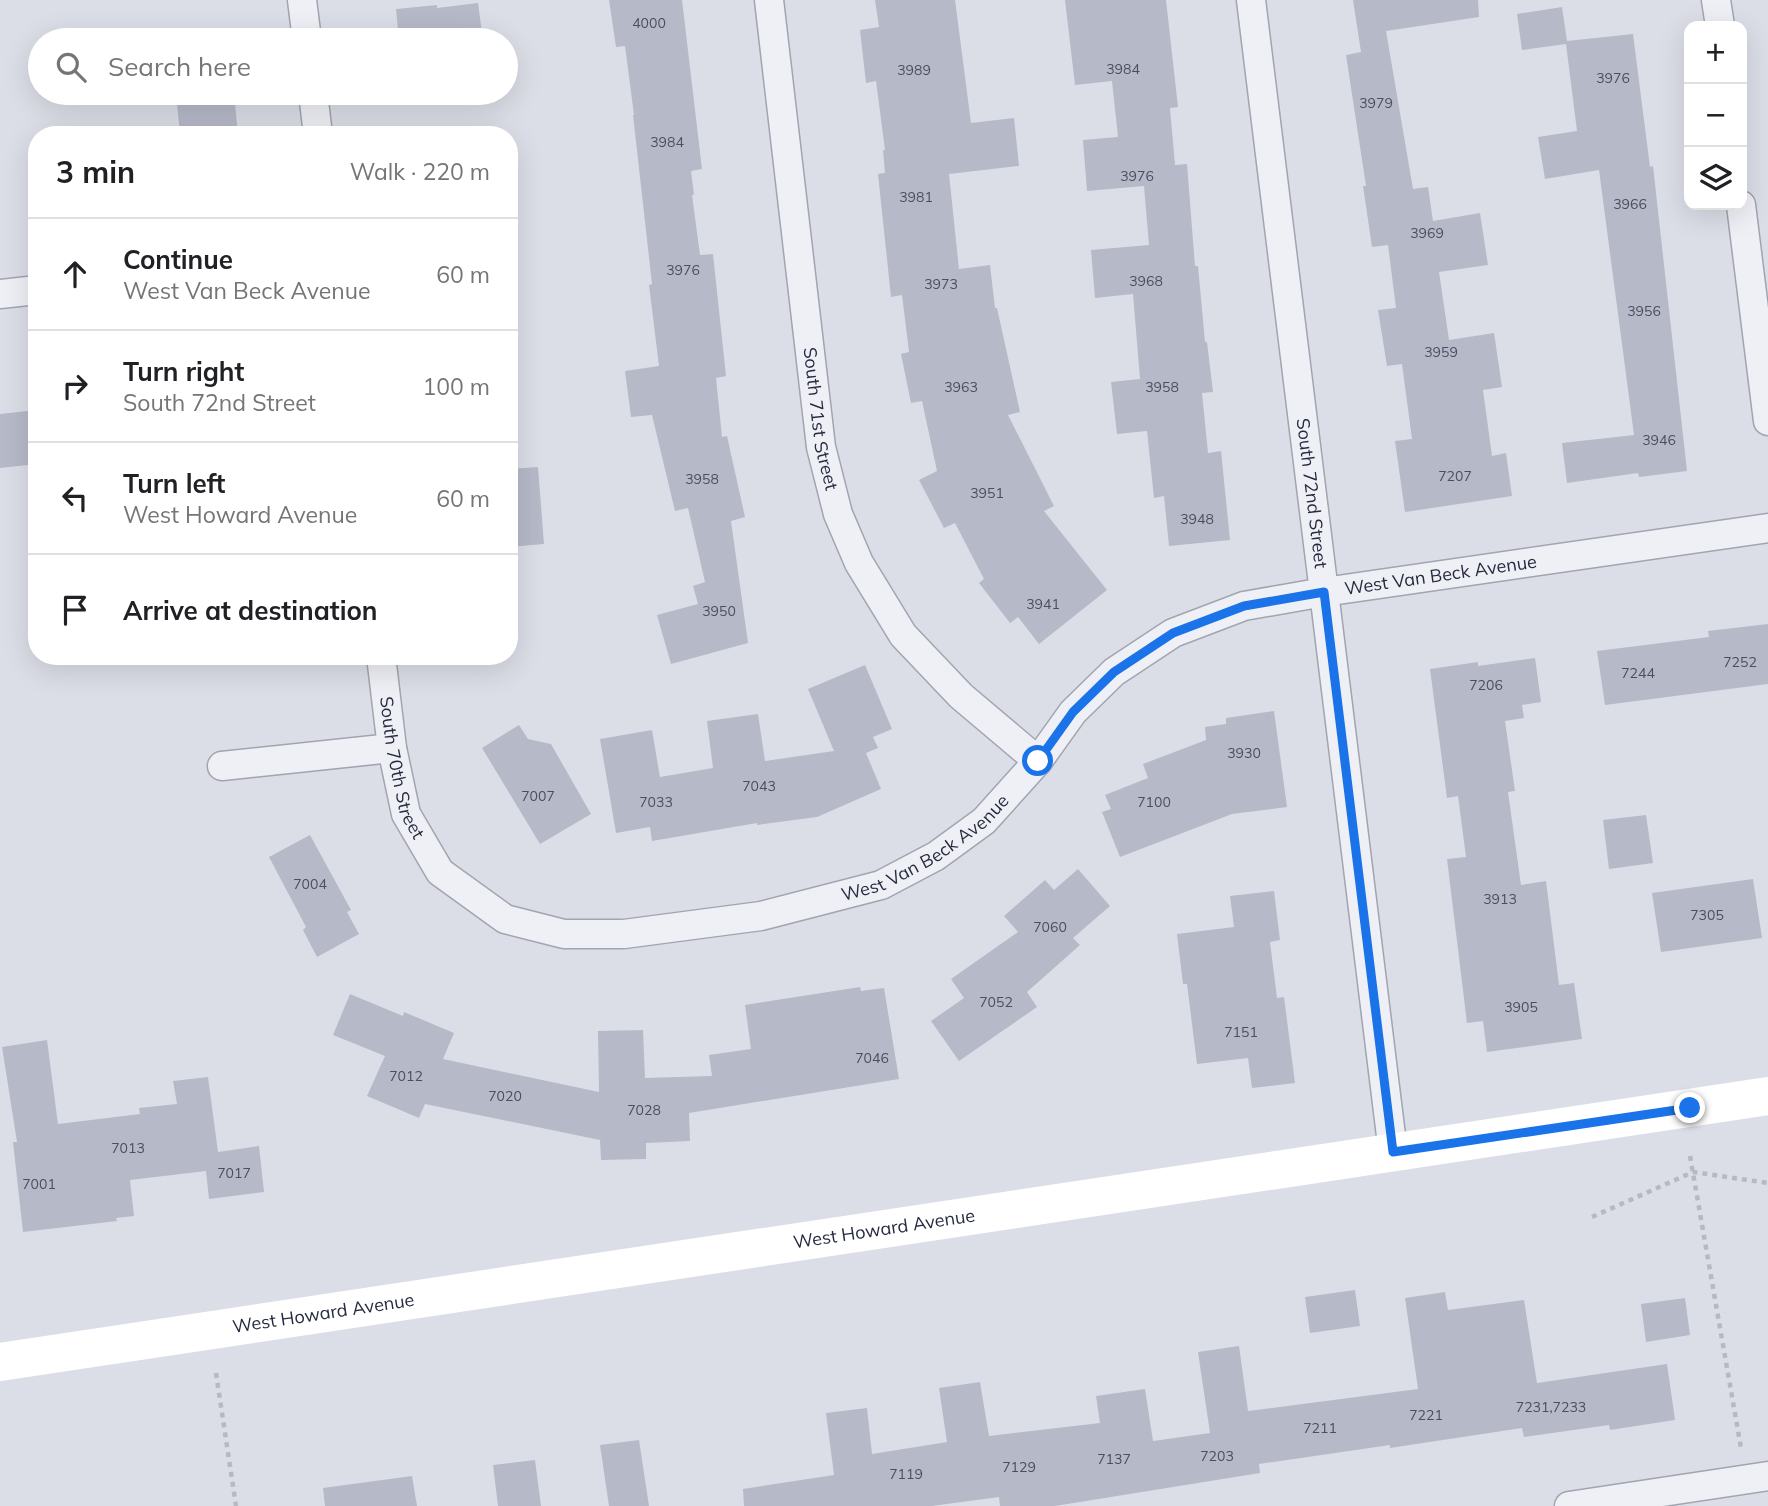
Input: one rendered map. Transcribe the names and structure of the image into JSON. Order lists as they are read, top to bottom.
{
  "streets": {
    "street": [
      "South 71st Street",
      "South 72nd Street",
      "West Van Beck Avenue",
      "South 70th Street",
      "West Howard Avenue"
    ]
  },
  "crossings": [
    ["South 71st Street", "West Van Beck Avenue"],
    ["South 72nd Street", "West Van Beck Avenue"],
    ["South 72nd Street", "West Howard Avenue"],
    ["West Van Beck Avenue", "South 70th Street"]
  ],
  "house_numbers": [
    "4000",
    "3984",
    "3989",
    "3976",
    "3979",
    "3984",
    "3976",
    "3981",
    "3966",
    "3969",
    "3976",
    "3968",
    "3973",
    "3956",
    "3959",
    "3963",
    "3958",
    "3946",
    "7207",
    "3958",
    "3951",
    "3948",
    "3941",
    "3950",
    "7252",
    "7244",
    "7206",
    "3930",
    "7043",
    "7007",
    "7033",
    "7100",
    "7004",
    "3913",
    "7305",
    "7060",
    "7052",
    "3905",
    "7151",
    "7046",
    "7012",
    "7020",
    "7028",
    "7013",
    "7017",
    "7001",
    "7231,7233",
    "7221",
    "7211",
    "7203",
    "7137",
    "7129",
    "7119"
  ],
  "page": {
    "map_buttons": ["+", "−"],
    "search": "Search here",
    "heading": ["3 min", "Walk · 220 m"],
    "list": [
      ["Continue", "West Van Beck Avenue", "60 m"],
      ["Turn right", "South 72nd Street", "100 m"],
      ["Turn left", "West Howard Avenue", "60 m"],
      "Arrive at destination"
    ]
  }
}
